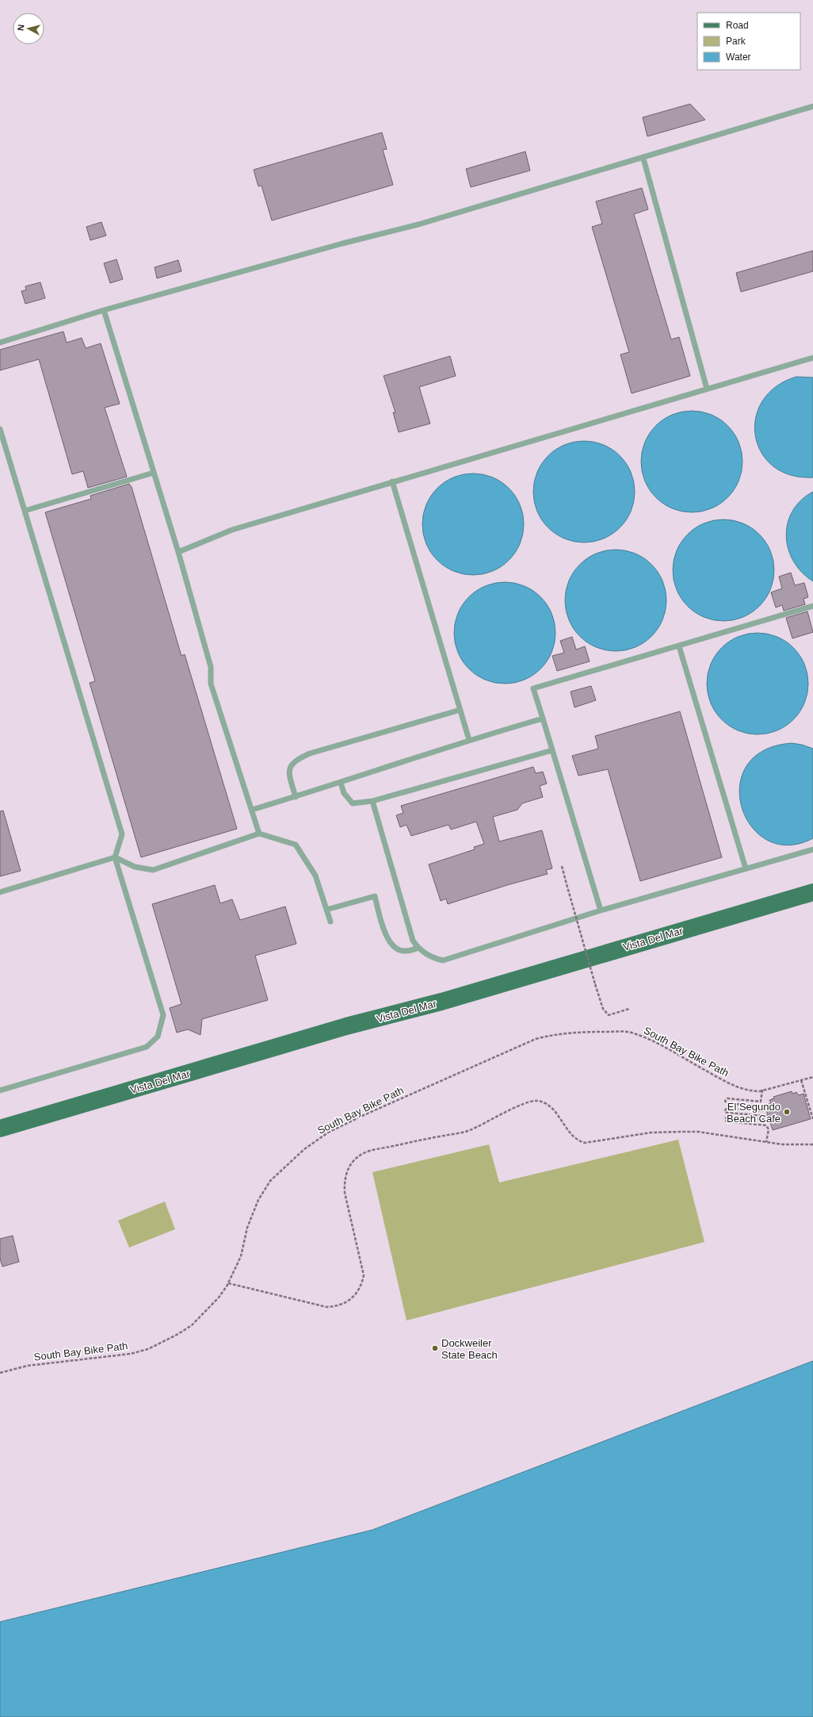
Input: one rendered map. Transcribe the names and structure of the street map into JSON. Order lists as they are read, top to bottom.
{
  "streets": {
    "main road": ["Vista Del Mar"],
    "path": ["South Bay Bike Path"]
  },
  "places": ["El Segundo Beach Cafe", "Dockweiler State Beach"],
  "legend": ["Road", "Park", "Water"],
  "north": "left"
}
